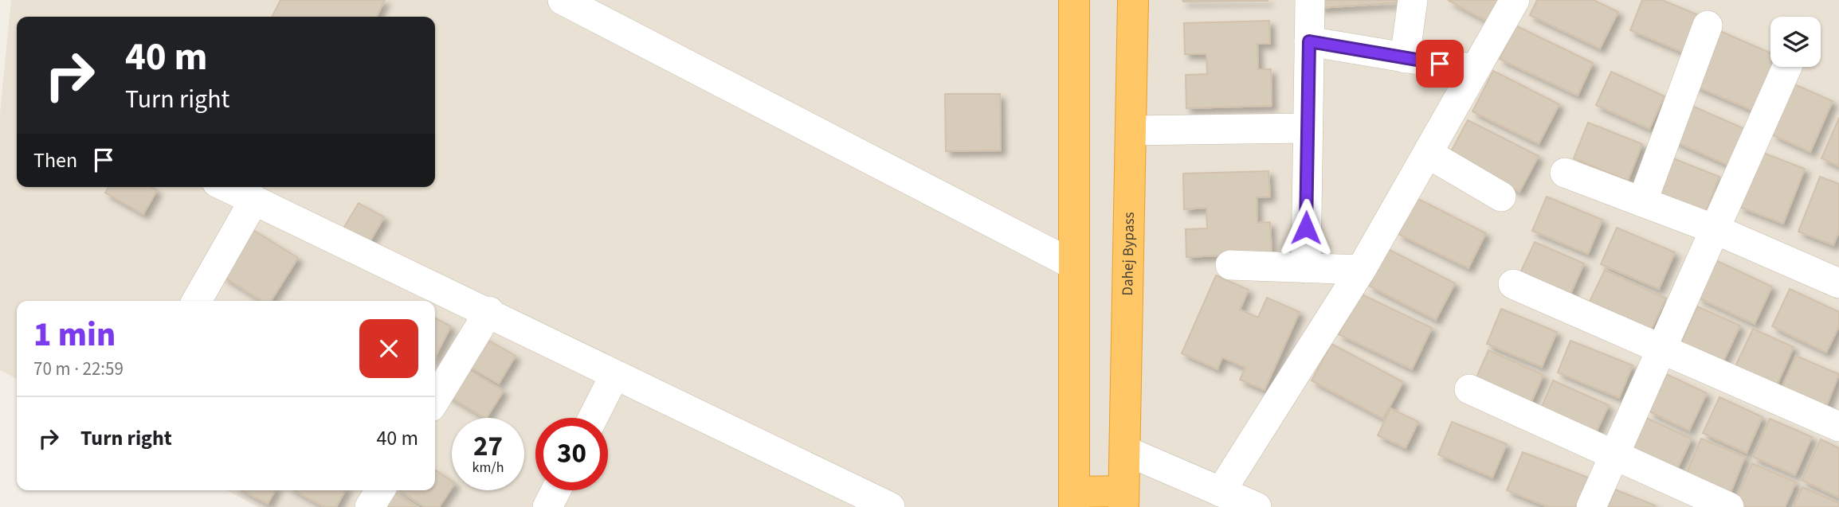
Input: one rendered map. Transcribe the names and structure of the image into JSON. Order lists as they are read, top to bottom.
{
  "streets": {
    "highway": ["Dahej Bypass"]
  },
  "page": {
    "turn": ["40 m", "Turn right"],
    "then": "Then",
    "heading": ["1 min", "70 m · 22:59"],
    "list": [
      {
        "name": "Turn right",
        "value": "40 m"
      }
    ],
    "speed": "27 km/h",
    "limit": "30"
  }
}
